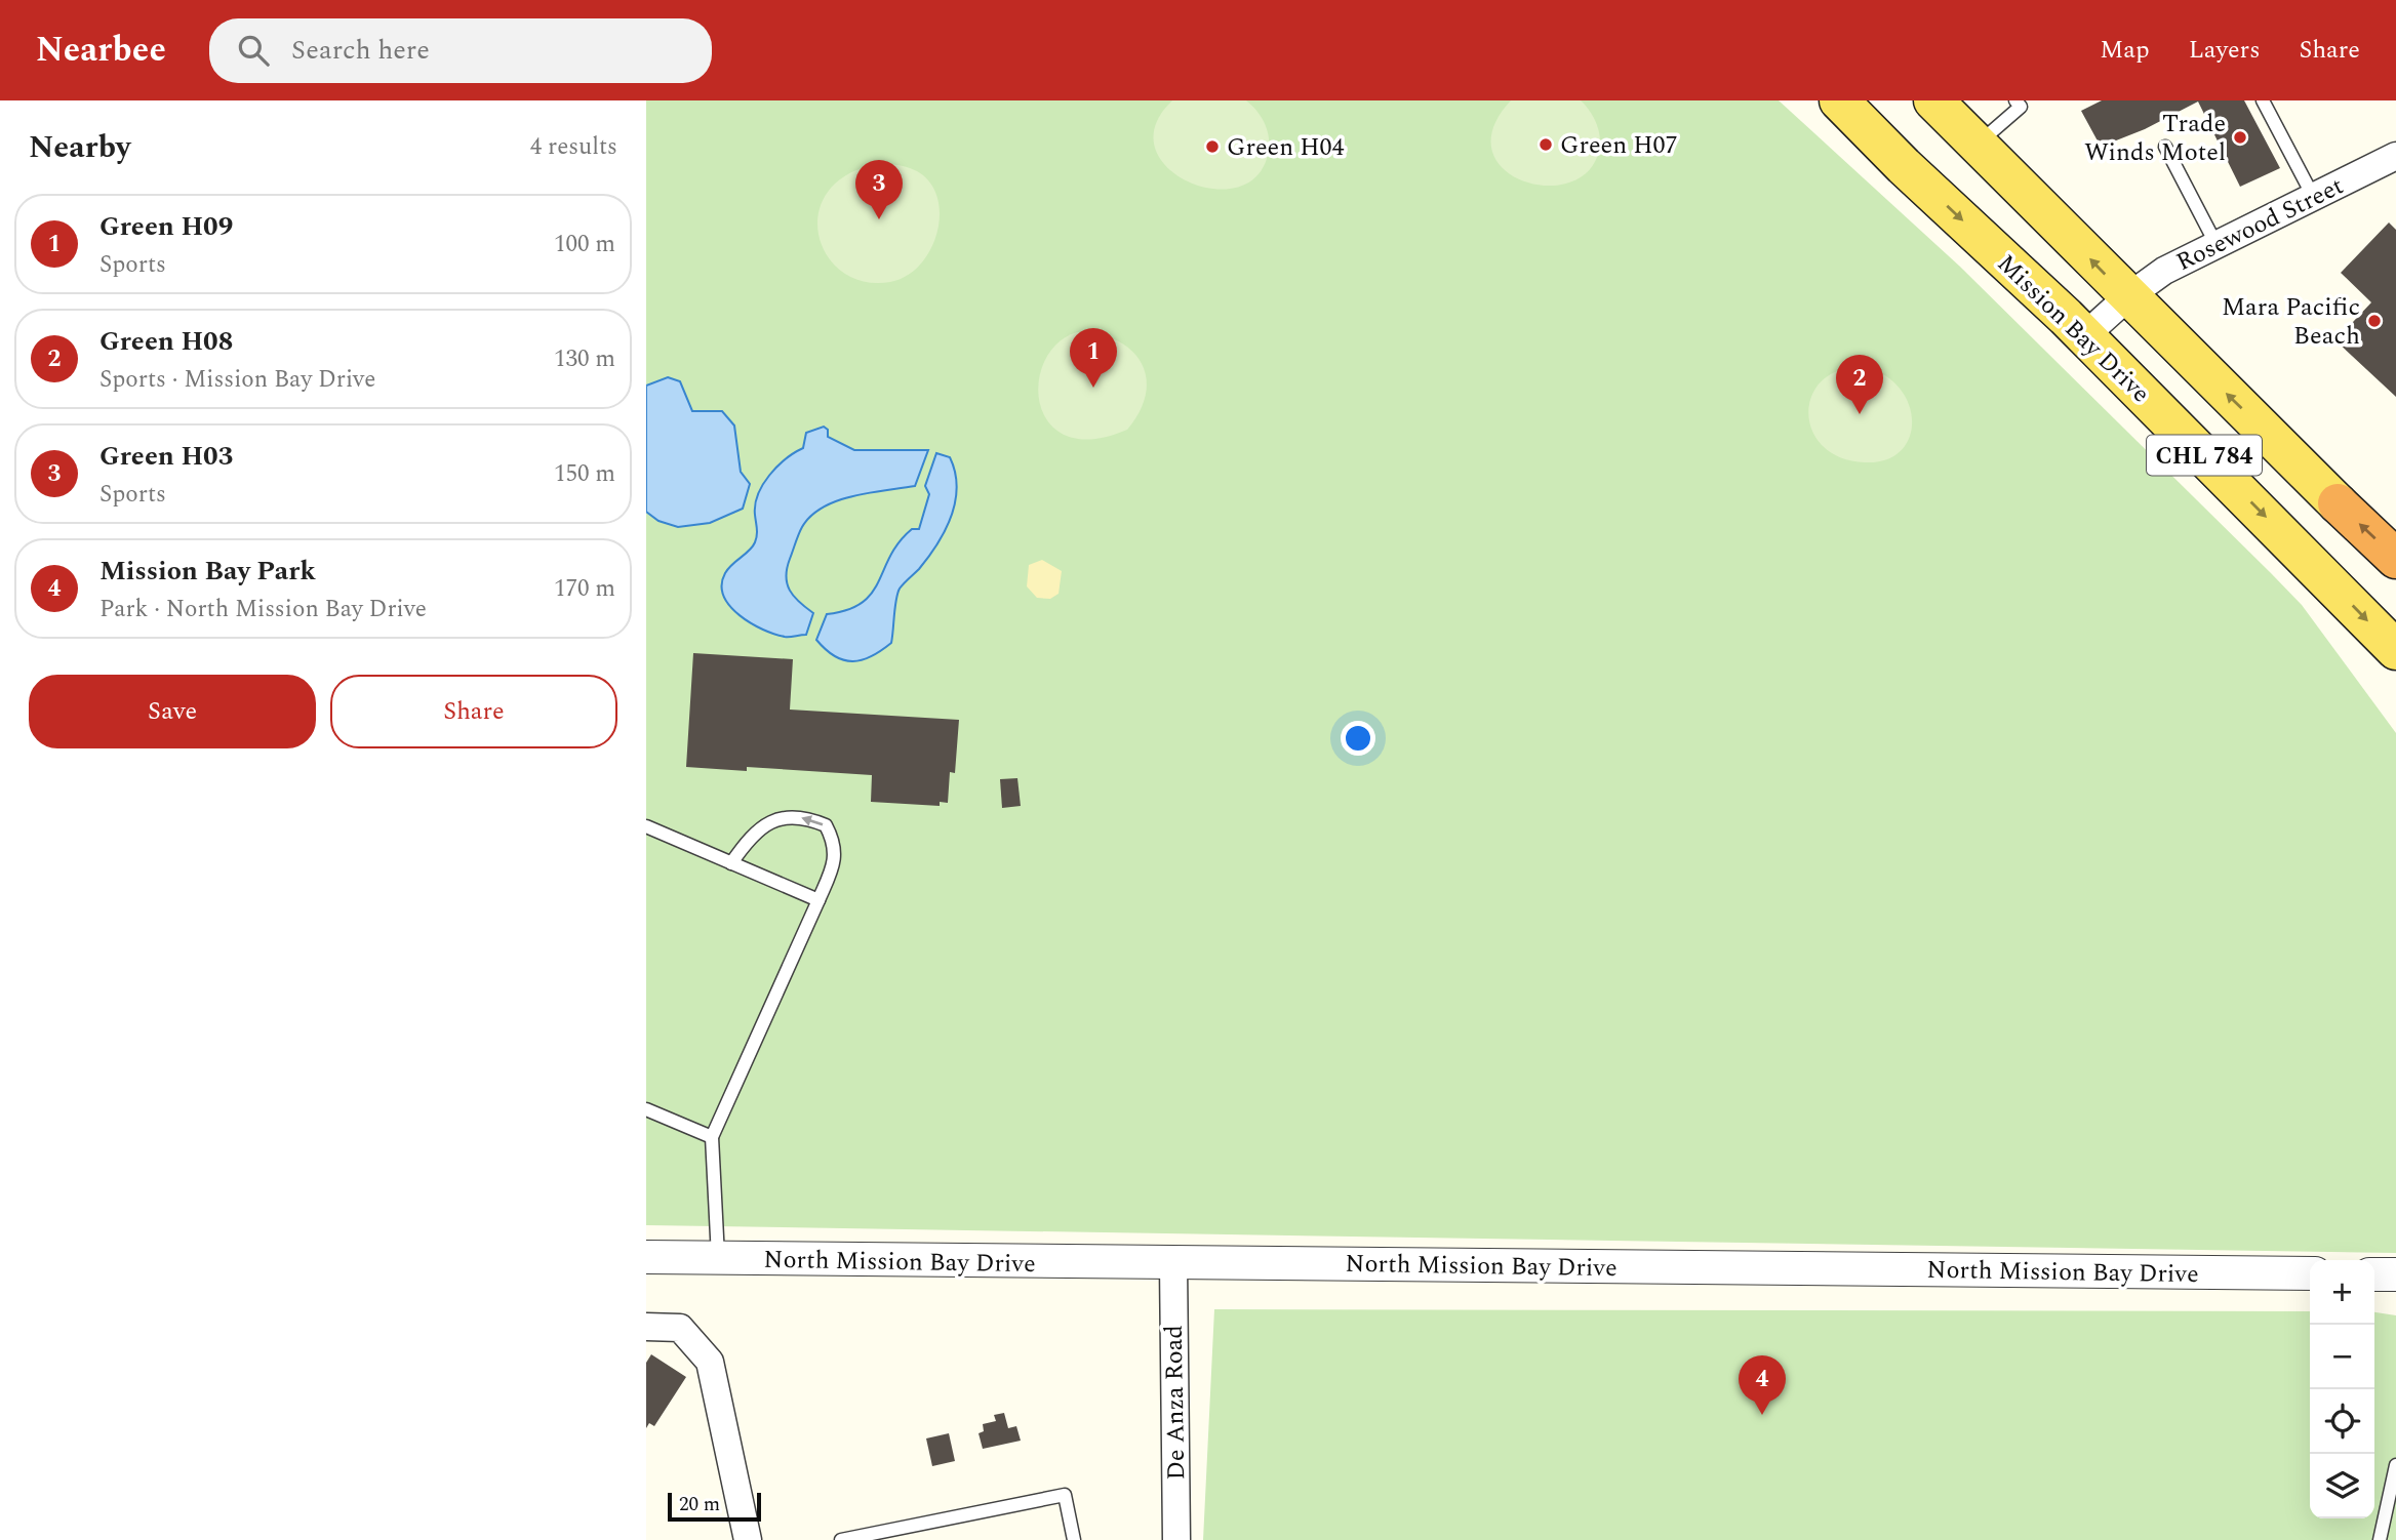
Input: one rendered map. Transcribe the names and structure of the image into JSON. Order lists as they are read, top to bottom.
{
  "streets": {
    "main road": ["Mission Bay Drive", "CHL 784"],
    "street": ["Rosewood Street", "North Mission Bay Drive", "De Anza Road"]
  },
  "crossings": [
    ["Rosewood Street", "Mission Bay Drive"],
    ["Rosewood Street", "CHL 784"],
    ["North Mission Bay Drive", "De Anza Road"]
  ],
  "places": [
    "Trade Winds Motel",
    "Green H07",
    "Green H04",
    "Mara Pacific Beach"
  ],
  "scale_bar": "20 m",
  "page": {
    "header": "Nearbee",
    "search": "Search here",
    "nav": ["Map", "Layers", "Share"],
    "heading": ["Nearby", "4 results"],
    "pins": [
      "3",
      "1",
      "2",
      "4"
    ],
    "list": [
      {
        "mark": "1",
        "name": "Green H09",
        "note": "Sports",
        "value": "100 m"
      },
      {
        "mark": "2",
        "name": "Green H08",
        "note": "Sports · Mission Bay Drive",
        "value": "130 m"
      },
      {
        "mark": "3",
        "name": "Green H03",
        "note": "Sports",
        "value": "150 m"
      },
      {
        "mark": "4",
        "name": "Mission Bay Park",
        "note": "Park · North Mission Bay Drive",
        "value": "170 m"
      }
    ],
    "buttons": ["Save", "Share"],
    "map_buttons": ["+", "−"],
    "scale": "20 m"
  }
}
